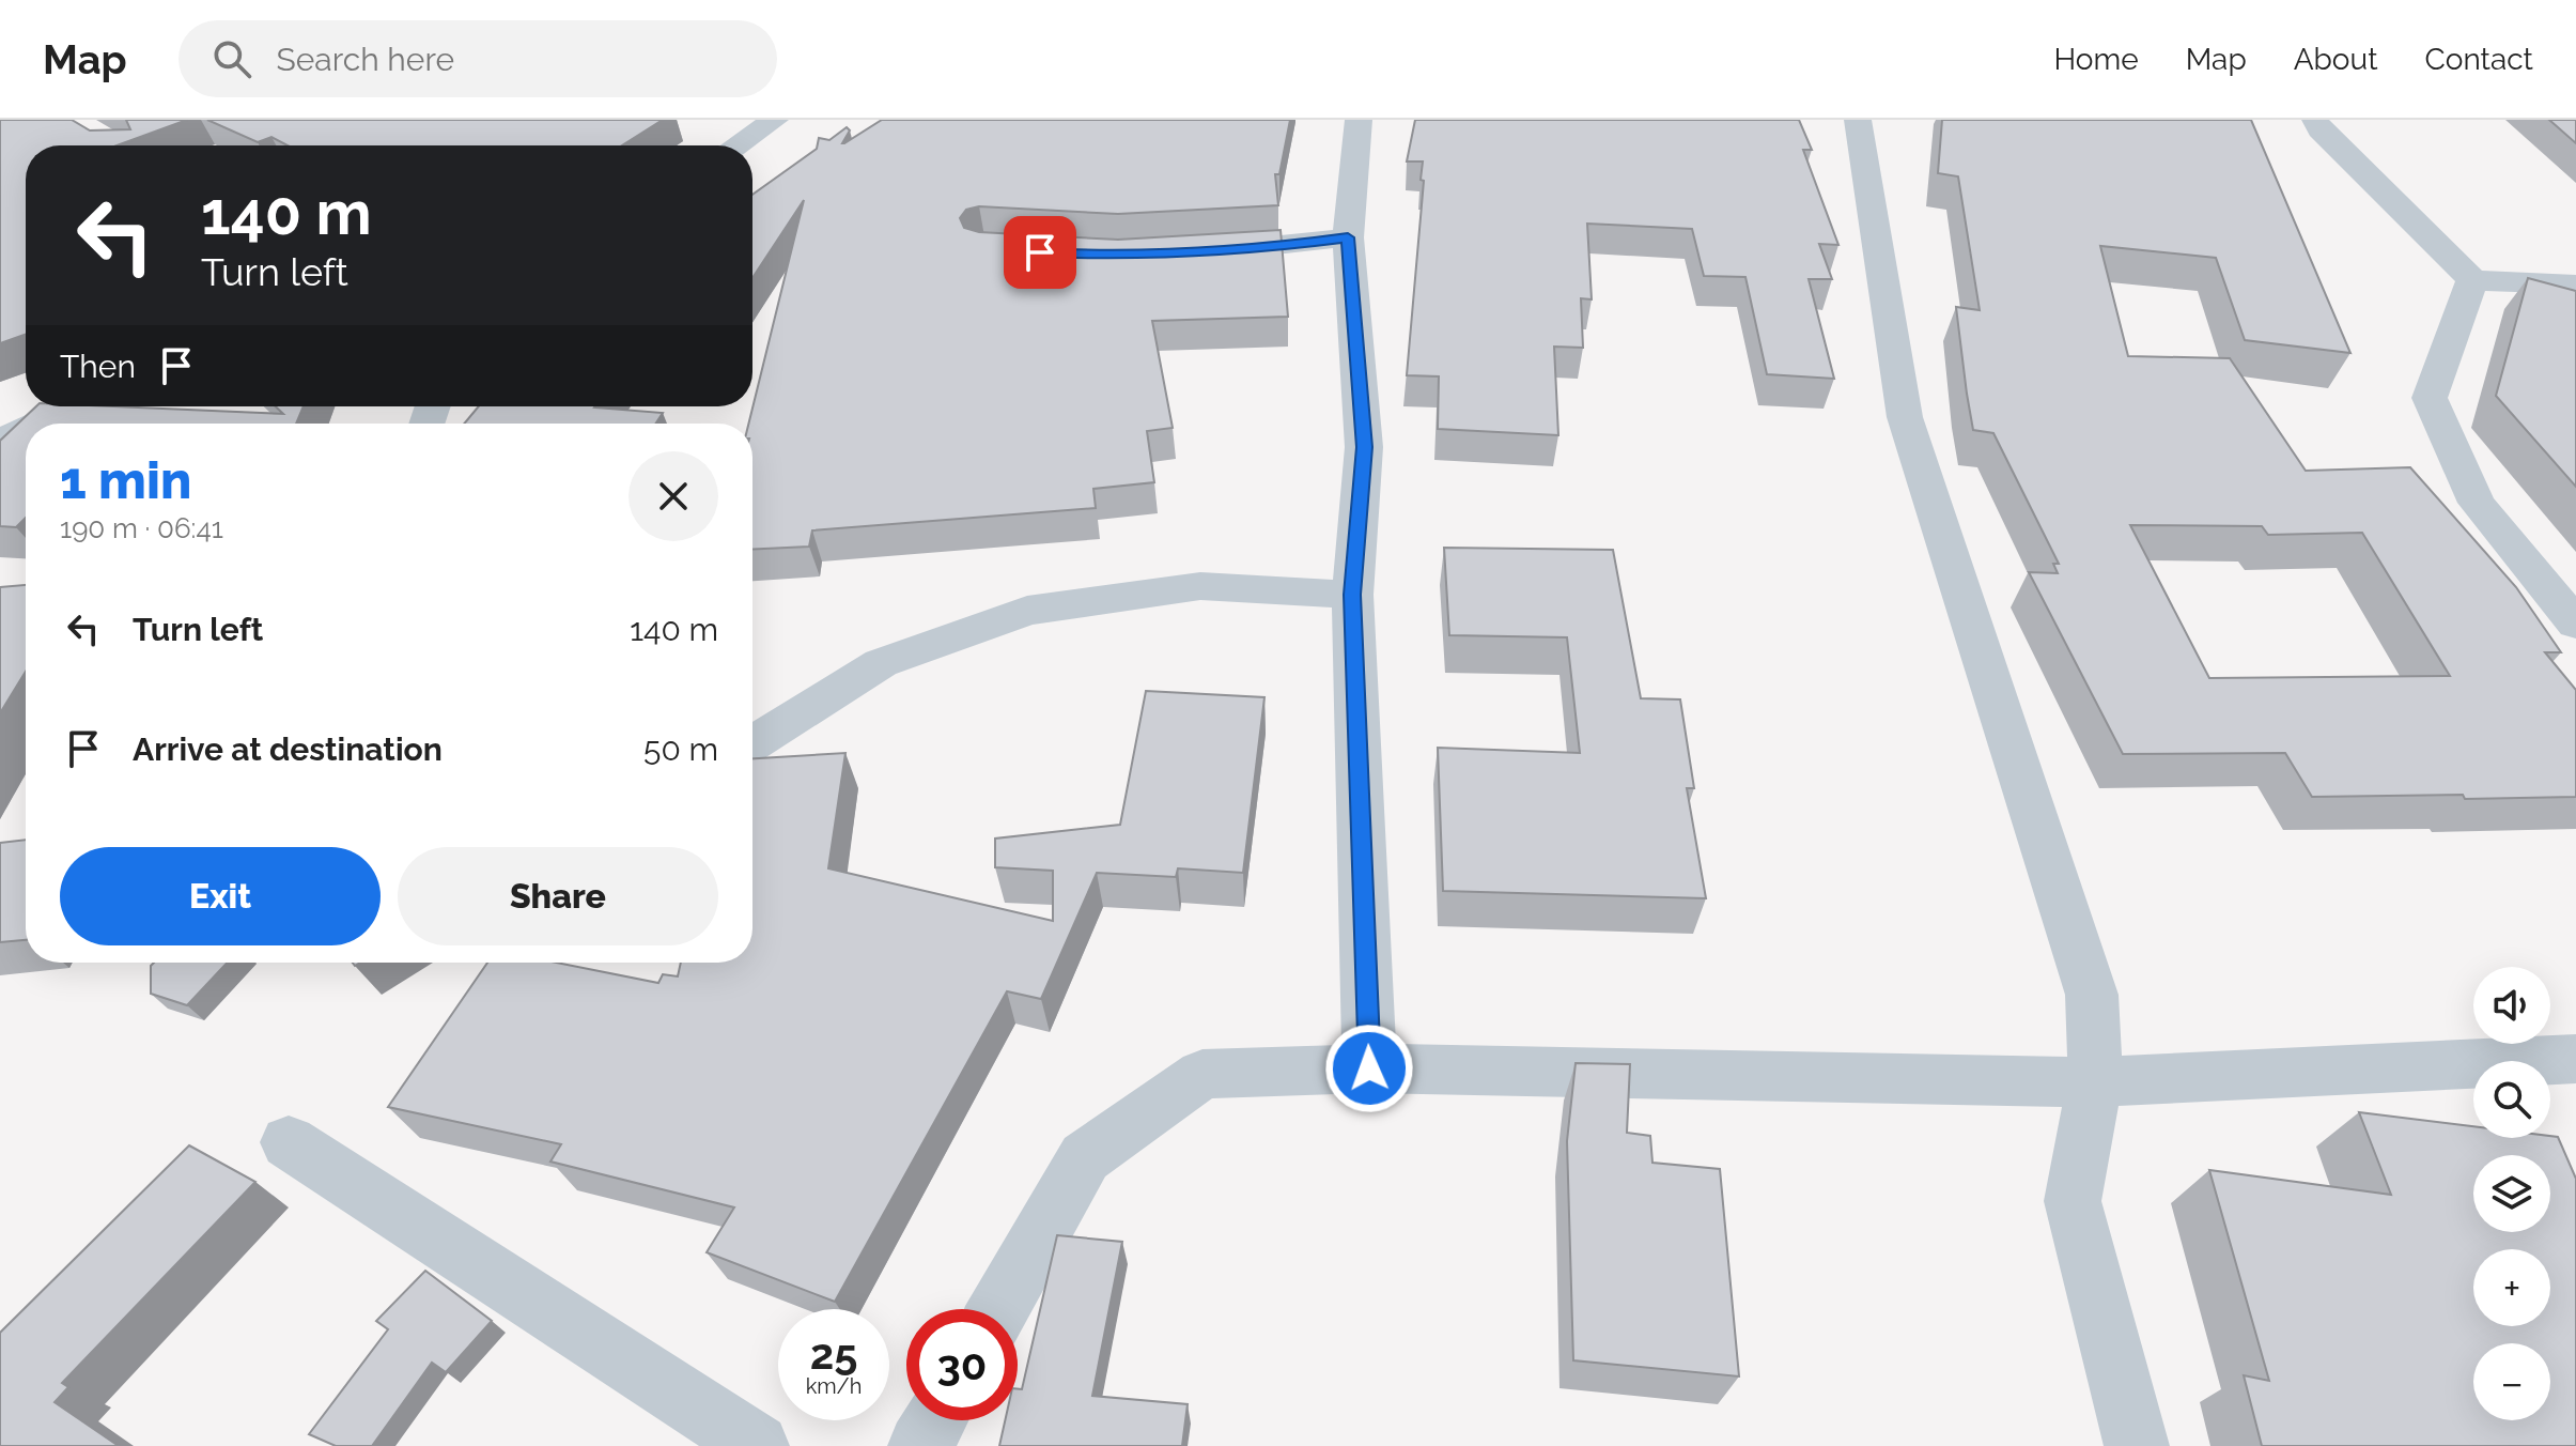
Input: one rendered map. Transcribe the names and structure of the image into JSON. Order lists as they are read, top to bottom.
{
  "page": {
    "header": "Map",
    "search": "Search here",
    "nav": [
      "Home",
      "Map",
      "About",
      "Contact"
    ],
    "turn": ["140 m", "Turn left"],
    "then": "Then",
    "heading": ["1 min", "190 m · 06:41"],
    "list": [
      {
        "name": "Turn left",
        "value": "140 m"
      },
      {
        "name": "Arrive at destination",
        "value": "50 m"
      }
    ],
    "buttons": ["Exit", "Share"],
    "map_buttons": ["+", "−"],
    "speed": "25 km/h",
    "limit": "30"
  }
}
